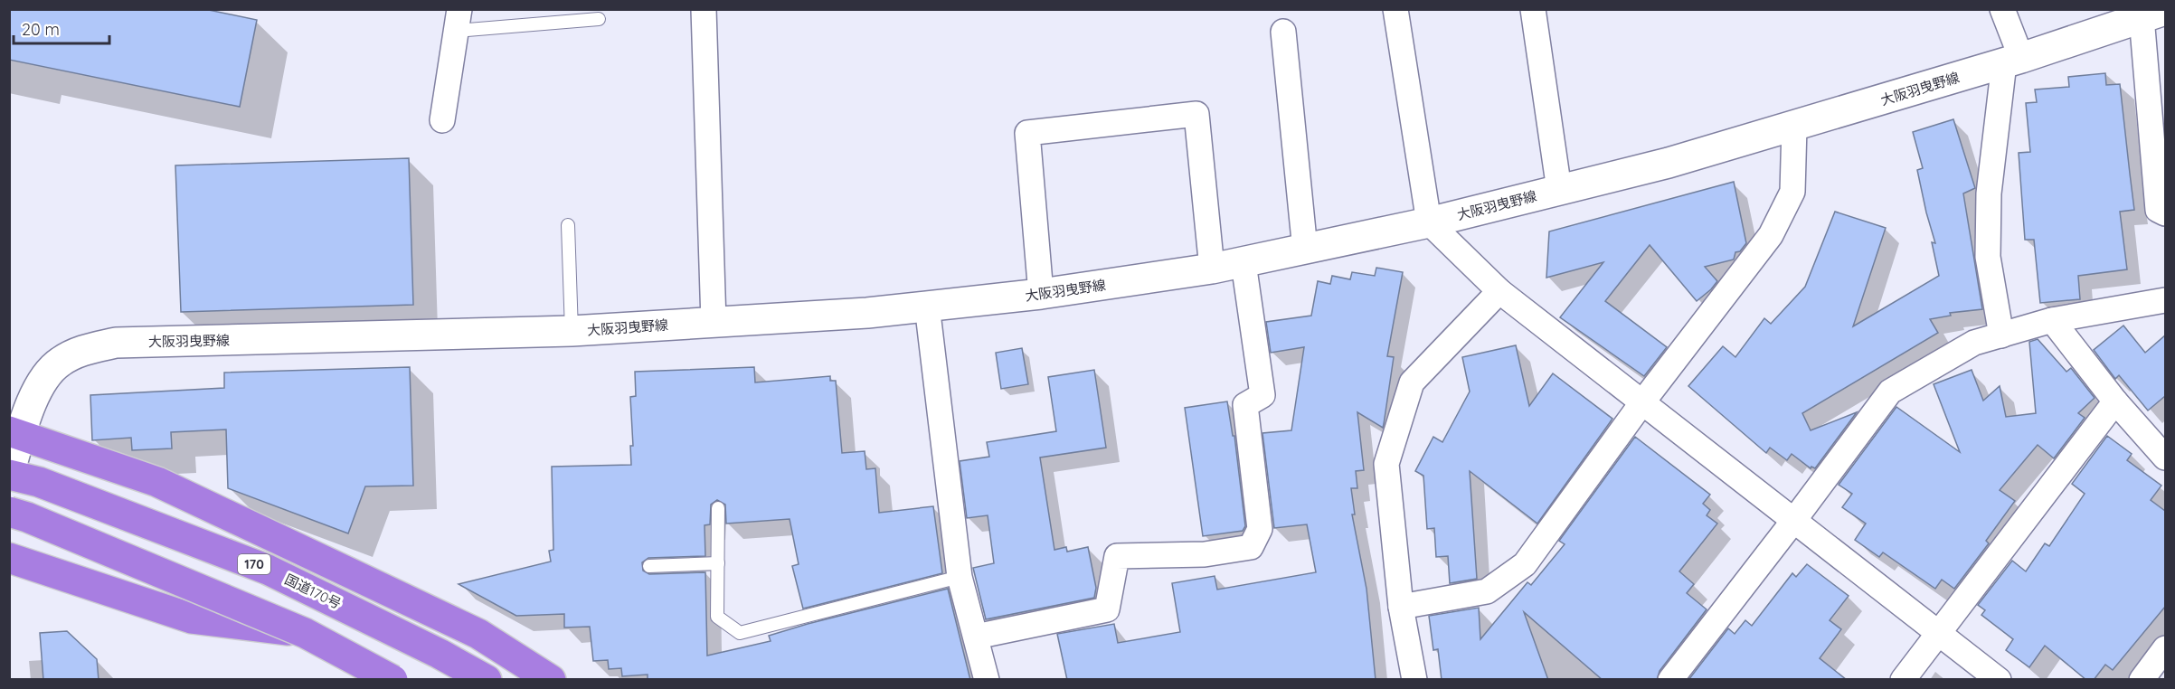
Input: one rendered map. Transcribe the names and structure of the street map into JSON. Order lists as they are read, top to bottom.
{
  "streets": {
    "highway": ["170", "国道170号"],
    "main road": ["大阪羽曳野線"]
  },
  "crossings": [
    ["大阪羽曳野線", "国道170号"]
  ],
  "scale_bar": "20 m"
}
